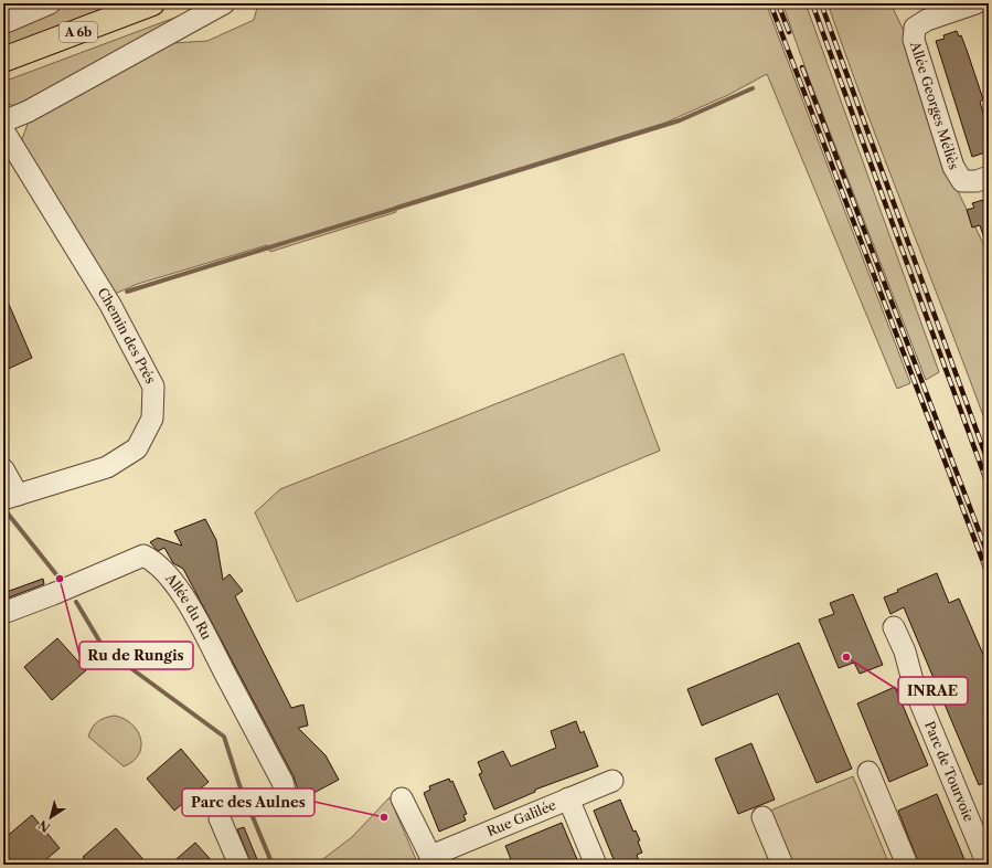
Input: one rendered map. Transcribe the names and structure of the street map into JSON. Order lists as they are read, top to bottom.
{
  "streets": {
    "highway": ["A 6b"],
    "street": [
      "Allée Georges Méliès",
      "Chemin des Prés",
      "Allée du Ru",
      "Parc de Tourvoie",
      "Rue Galilée"
    ]
  },
  "places": ["Ru de Rungis", "INRAE", "Parc des Aulnes"],
  "north": "bottom left"
}
